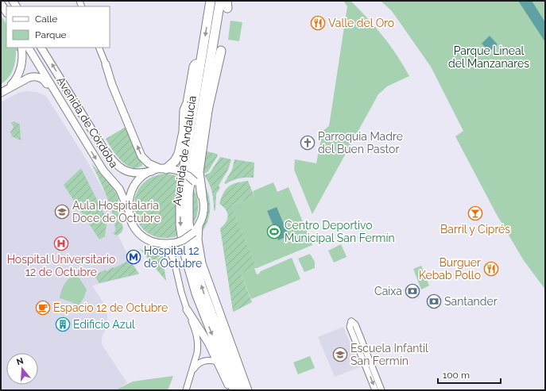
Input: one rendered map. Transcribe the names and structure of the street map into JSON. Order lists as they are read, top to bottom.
{
  "streets": {
    "highway": ["Avenida de Andalucía"],
    "main road": ["Avenida de Córdoba"]
  },
  "parks": ["Parque Lineal del Manzanares"],
  "places": {
    "restaurant": ["Valle del Oro", "Burguer Kebab Pollo"],
    "church": ["Parroquia Madre del Buen Pastor"],
    "school or university": ["Aula Hospitalaria Doce de Octubre", "Escuela Infantil San Fermín"],
    "bar": ["Barril y Ciprés"],
    "sports": ["Centro Deportivo Municipal San Fermín"],
    "hospital": ["Hospital Universitario 12 de Octubre"],
    "metro station": ["Hospital 12 de Octubre"],
    "bank": ["Caixa", "Santander"],
    "cafe": ["Espacio 12 de Octubre"],
    "building": ["Edificio Azul"]
  },
  "legend": ["Calle", "Parque"],
  "scale_bar": "100 m",
  "north": "top"
}
